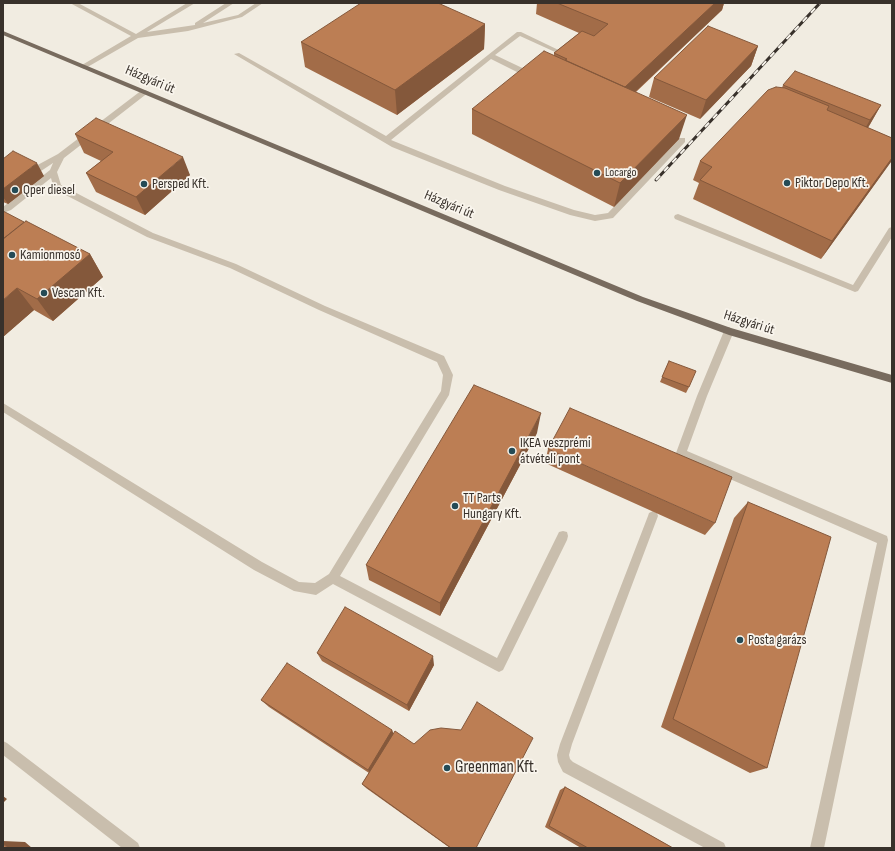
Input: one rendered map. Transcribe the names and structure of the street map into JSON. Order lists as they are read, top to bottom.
{
  "streets": {
    "main road": ["Házgyári út"]
  },
  "places": [
    "Locargo",
    "Piktor Depo Kft.",
    "Persped Kft.",
    "Qper diesel",
    "Kamionmosó",
    "Vescan Kft.",
    "IKEA veszprémi átvételi pont",
    "TT Parts Hungary Kft.",
    "Posta garázs",
    "Greenman Kft."
  ]
}
